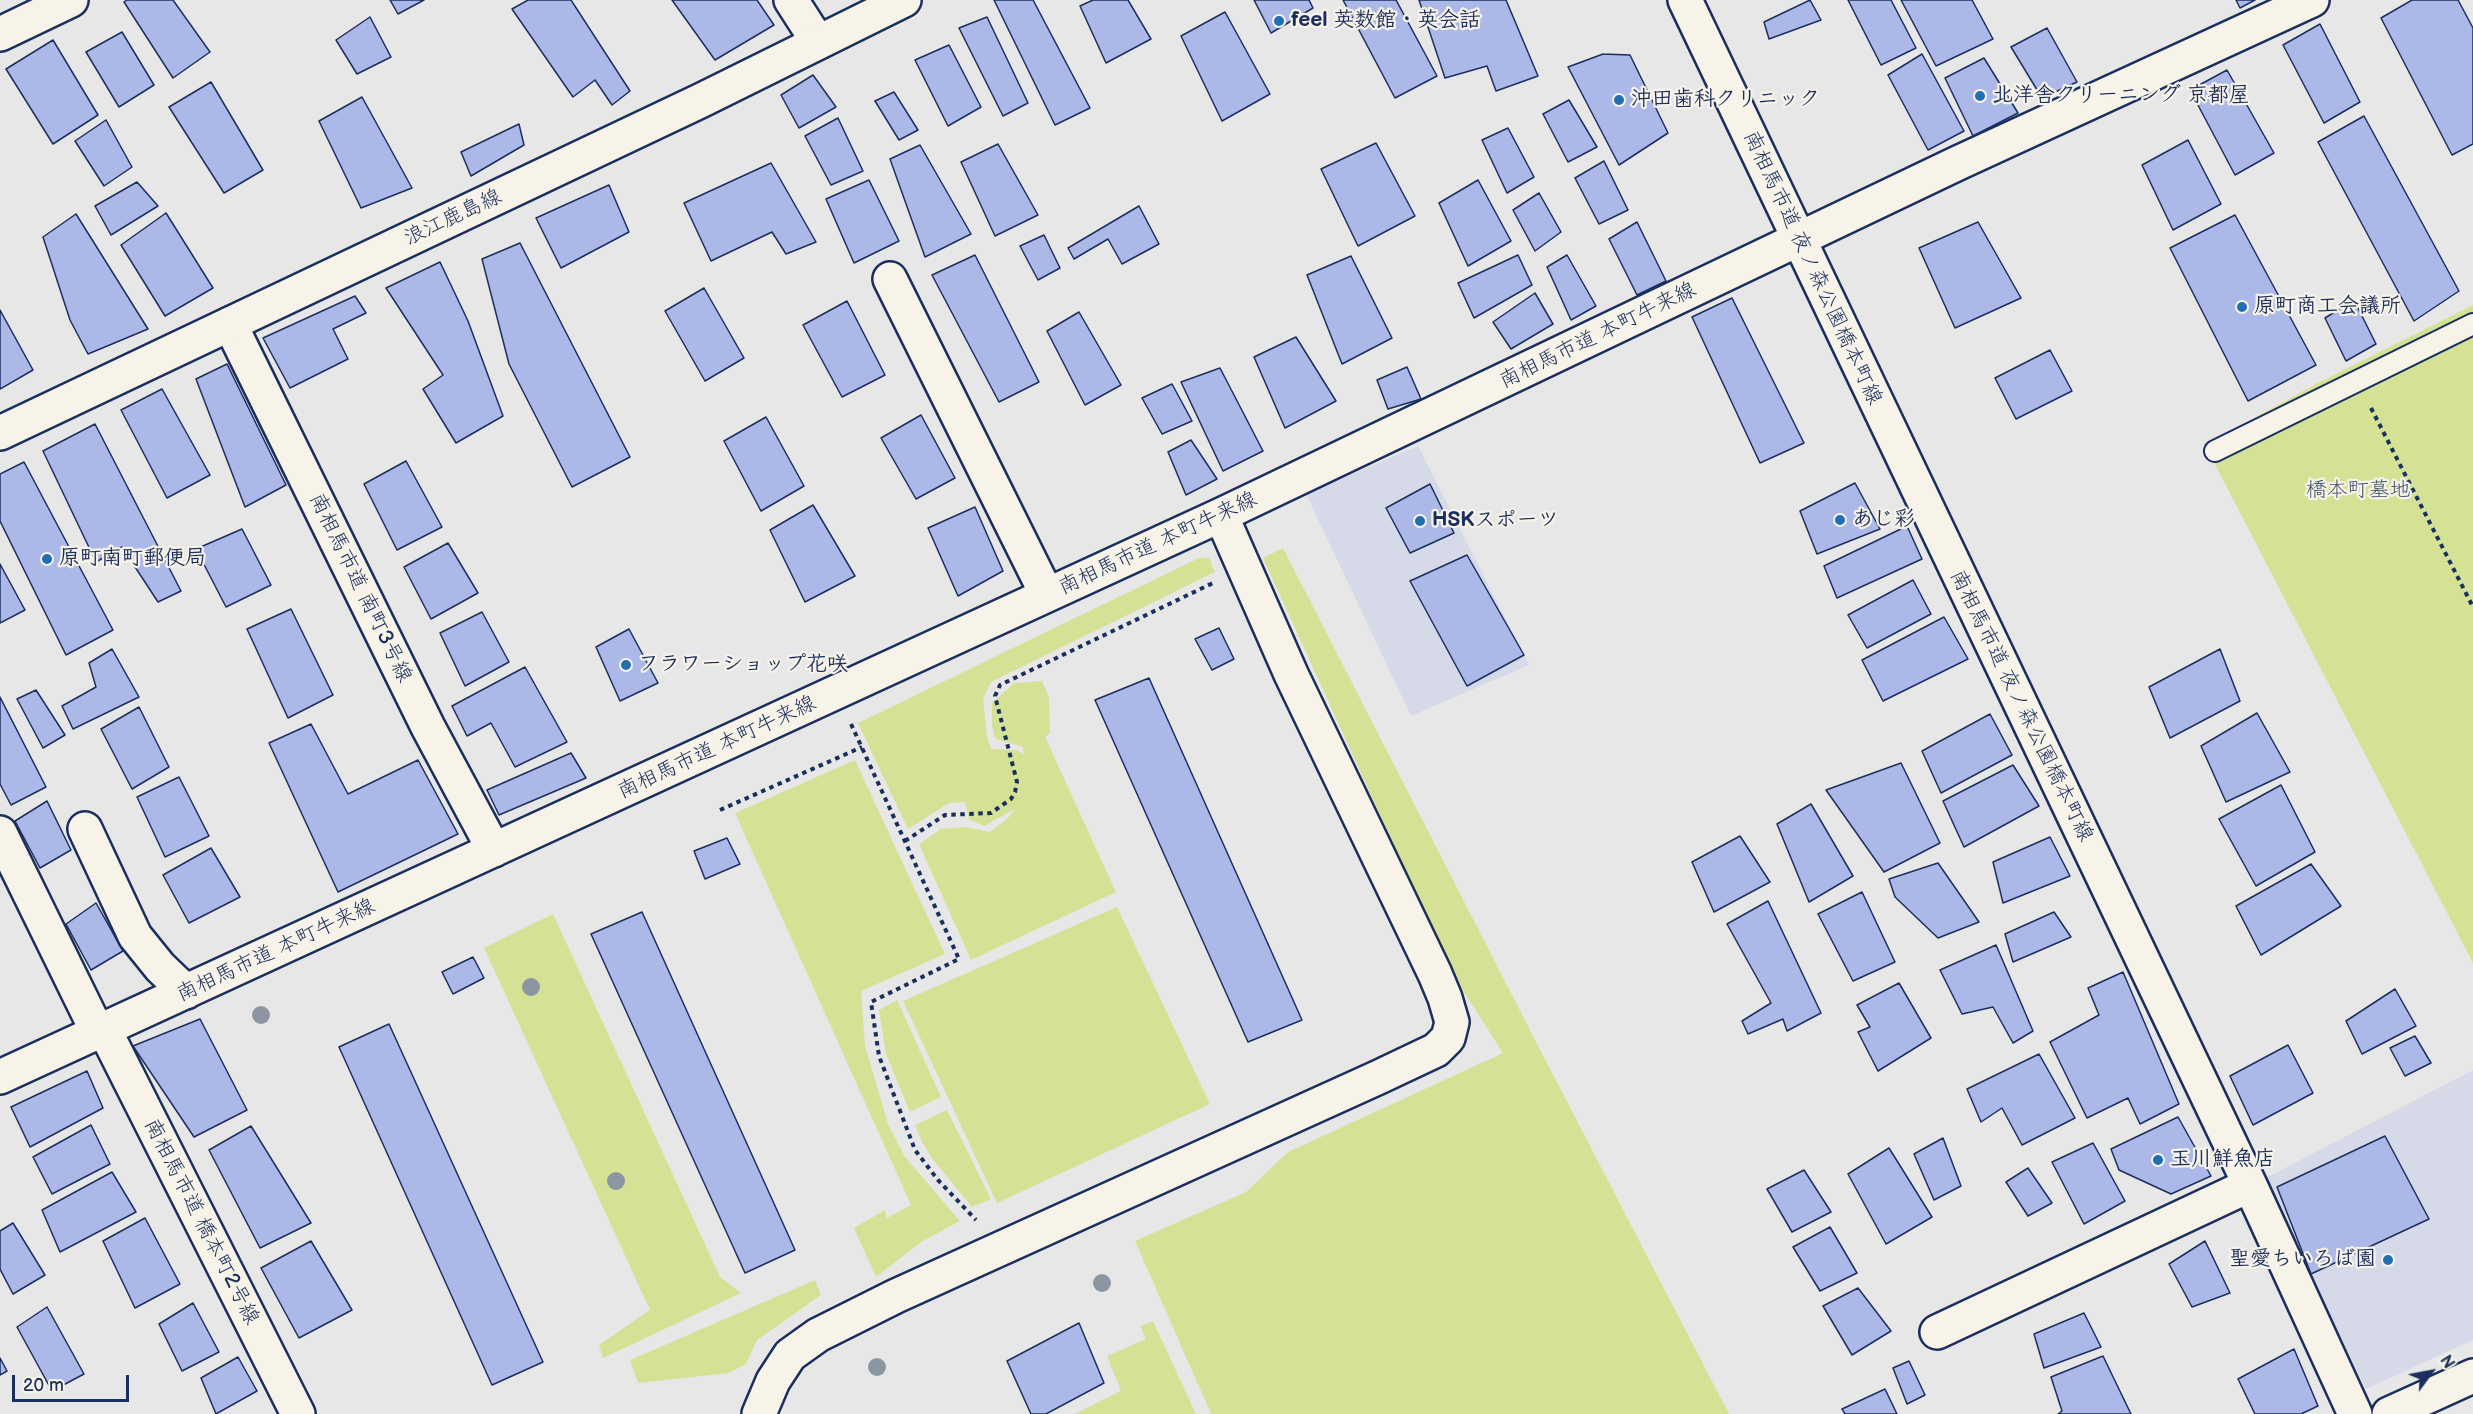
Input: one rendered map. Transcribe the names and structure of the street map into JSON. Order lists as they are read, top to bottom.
{
  "streets": {
    "street": [
      "浪江鹿島線",
      "南相馬市道 夜ノ森公園橋本町線",
      "南相馬市道 本町牛来線",
      "南相馬市道 南町3号線",
      "南相馬市道 橋本町2号線"
    ]
  },
  "crossings": [
    ["浪江鹿島線", "南相馬市道 南町3号線"],
    ["南相馬市道 夜ノ森公園橋本町線", "南相馬市道 本町牛来線"],
    ["南相馬市道 本町牛来線", "南相馬市道 南町3号線"],
    ["南相馬市道 本町牛来線", "南相馬市道 橋本町2号線"]
  ],
  "parks": ["橋本町墓地"],
  "places": [
    "feel 英数館・英会話",
    "北洋舎クリーニング 京都屋",
    "沖田歯科クリニック",
    "原町商工会議所",
    "あじ彩",
    "HSKスポーツ",
    "原町南町郵便局",
    "フラワーショップ花咲",
    "玉川鮮魚店",
    "聖愛ちいろば園"
  ],
  "scale_bar": "20 m",
  "north": "top right"
}
